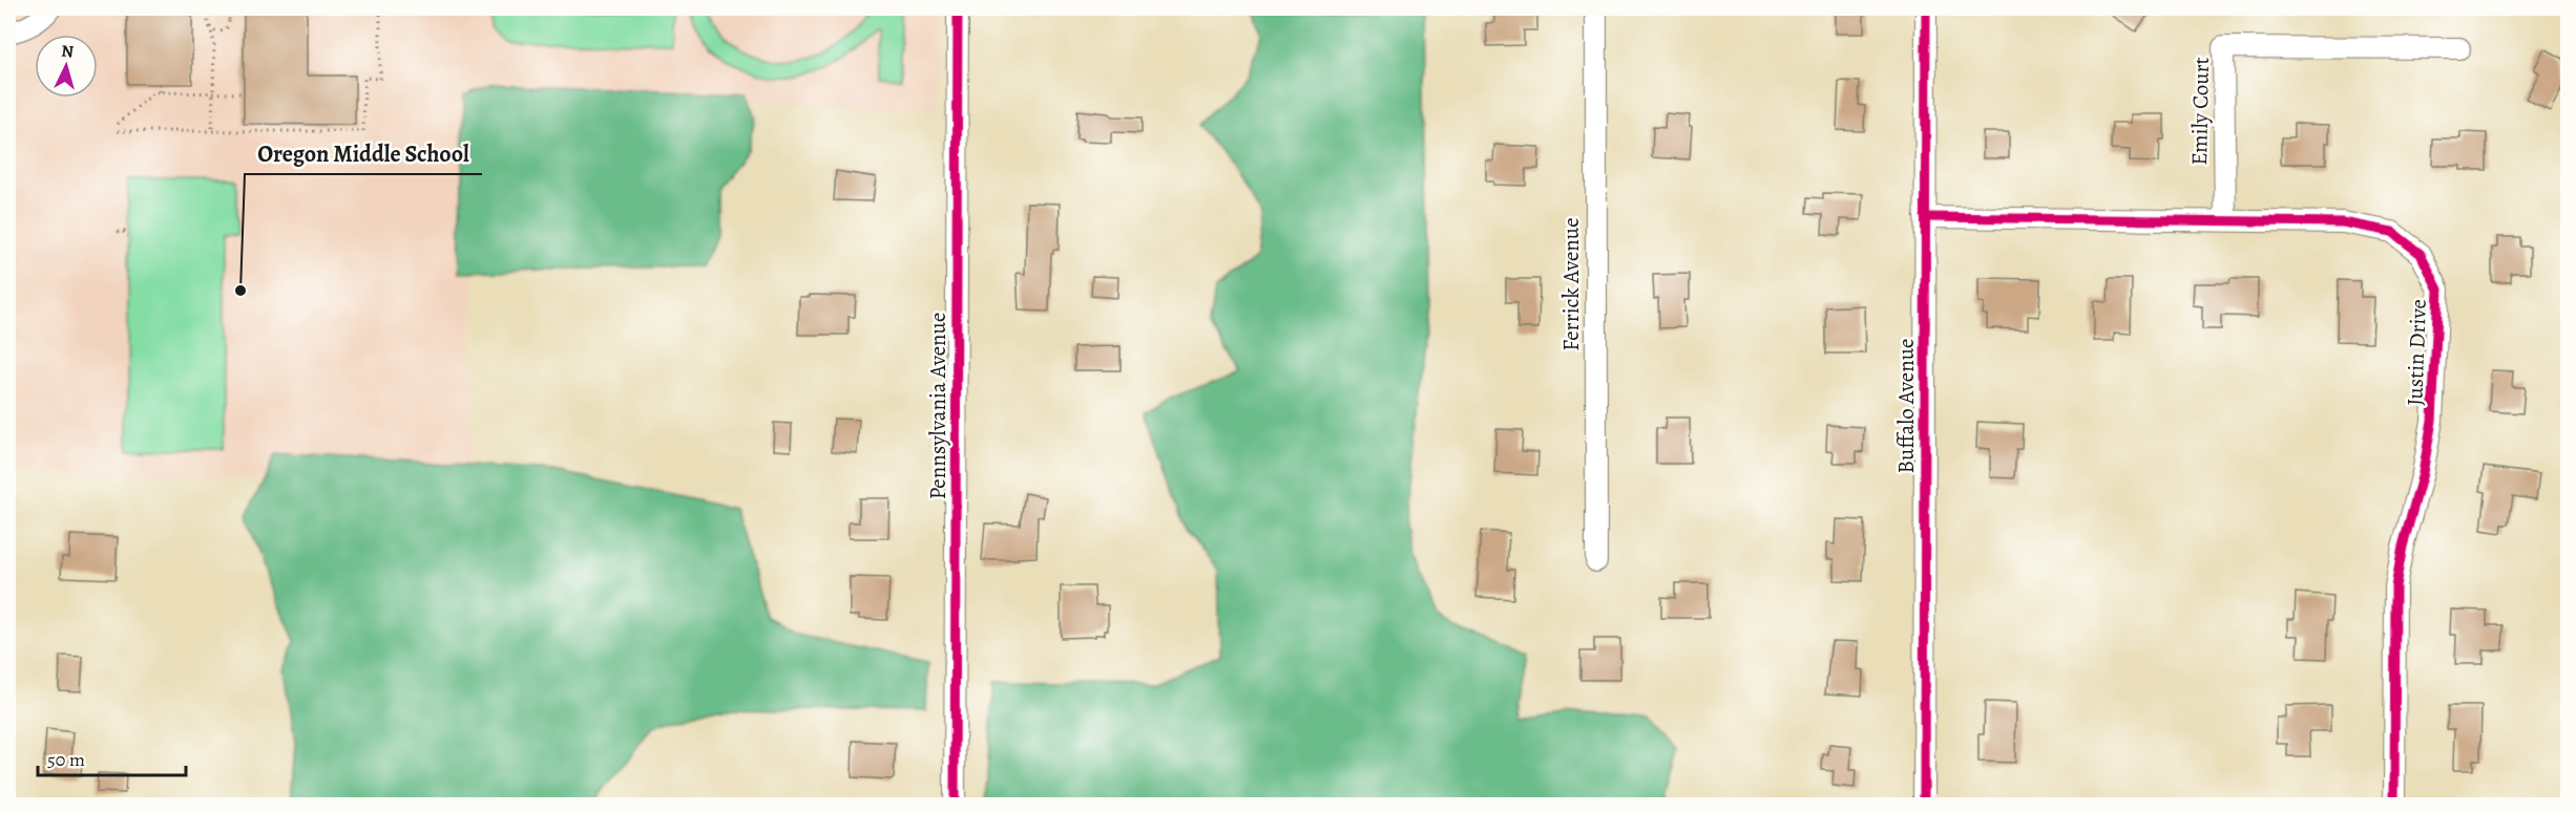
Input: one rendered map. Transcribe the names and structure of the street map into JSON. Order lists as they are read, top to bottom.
{
  "streets": {
    "street": [
      "Emily Court",
      "Ferrick Avenue",
      "Justin Drive",
      "Pennsylvania Avenue",
      "Buffalo Avenue"
    ]
  },
  "crossings": [
    ["Emily Court", "Justin Drive"],
    ["Justin Drive", "Buffalo Avenue"]
  ],
  "places": ["Oregon Middle School"],
  "scale_bar": "50 m",
  "north": "top"
}
